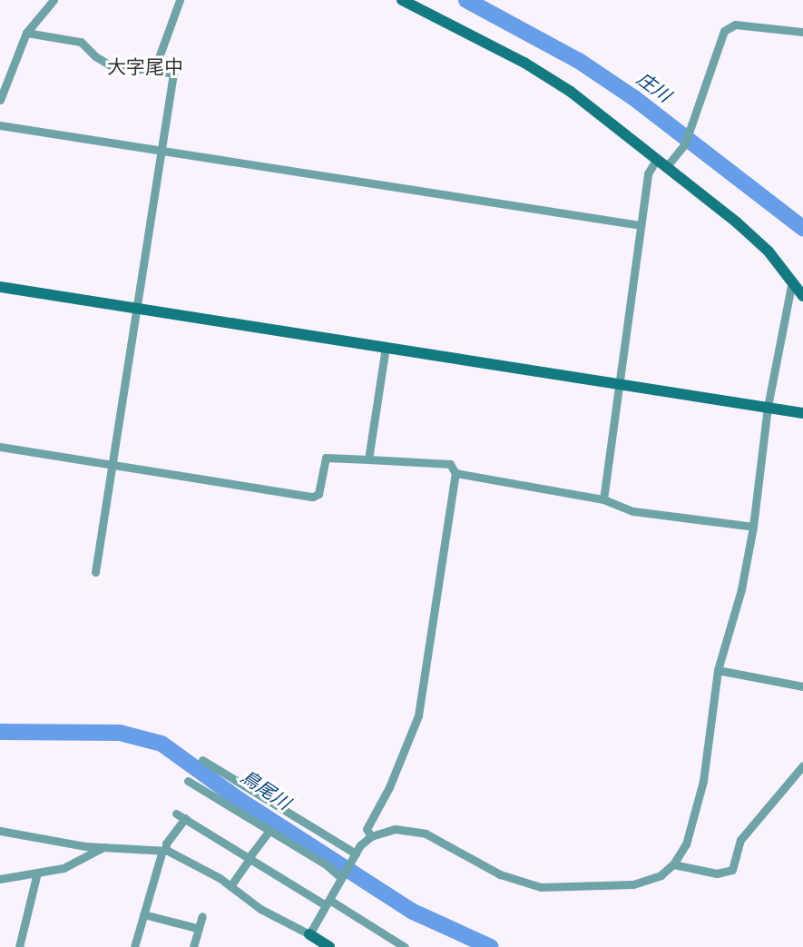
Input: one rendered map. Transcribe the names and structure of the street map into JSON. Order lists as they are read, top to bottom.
{
  "districts": ["大字尾中"],
  "water": ["庄川", "鳥尾川"]
}
